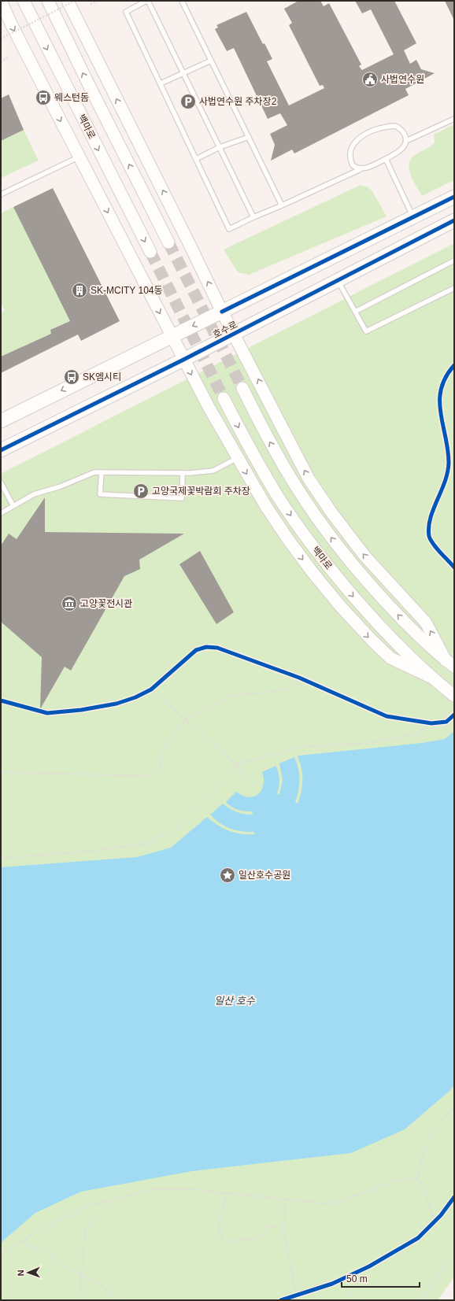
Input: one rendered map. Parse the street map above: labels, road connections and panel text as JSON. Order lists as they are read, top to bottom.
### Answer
{
  "streets": {
    "main road": ["백마로", "호수로"]
  },
  "water": ["일산 호수"],
  "places": {
    "public building": ["사법연수원"],
    "bus stop": ["웨스턴돔", "SK엠시티"],
    "parking": ["사법연수원 주차장2", "고양국제꽃박람회 주차장"],
    "building": ["SK-MCITY 104동"],
    "museum": ["고양꽃전시관"],
    "place": ["일산호수공원"]
  },
  "scale_bar": "50 m",
  "north": "left"
}
